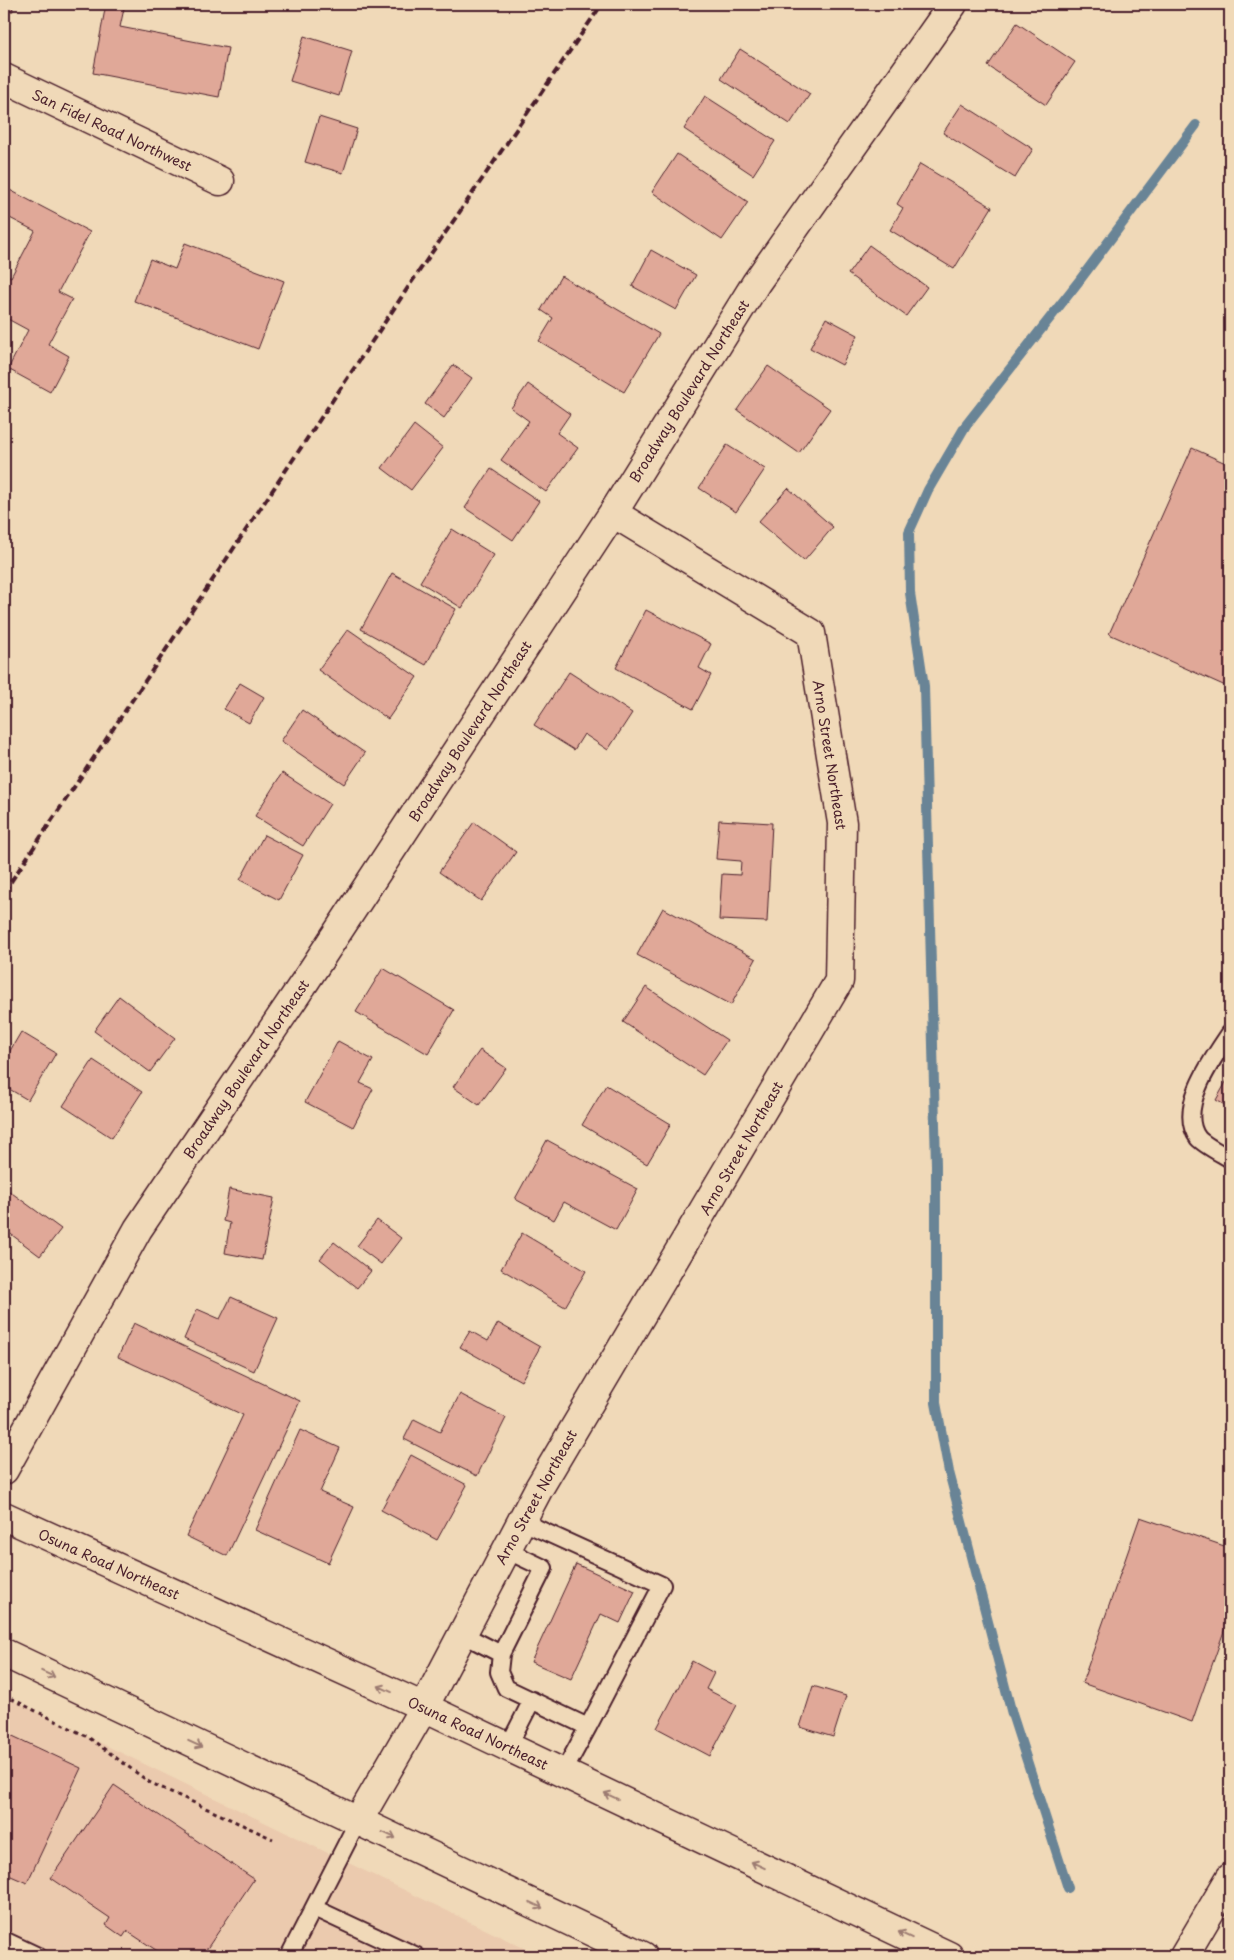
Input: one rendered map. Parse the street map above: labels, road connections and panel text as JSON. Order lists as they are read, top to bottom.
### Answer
{
  "streets": {
    "street": [
      "San Fidel Road Northwest",
      "Broadway Boulevard Northeast",
      "Arno Street Northeast",
      "Osuna Road Northeast"
    ]
  },
  "crossings": [
    ["Broadway Boulevard Northeast", "Arno Street Northeast"],
    ["Arno Street Northeast", "Osuna Road Northeast"]
  ]
}
